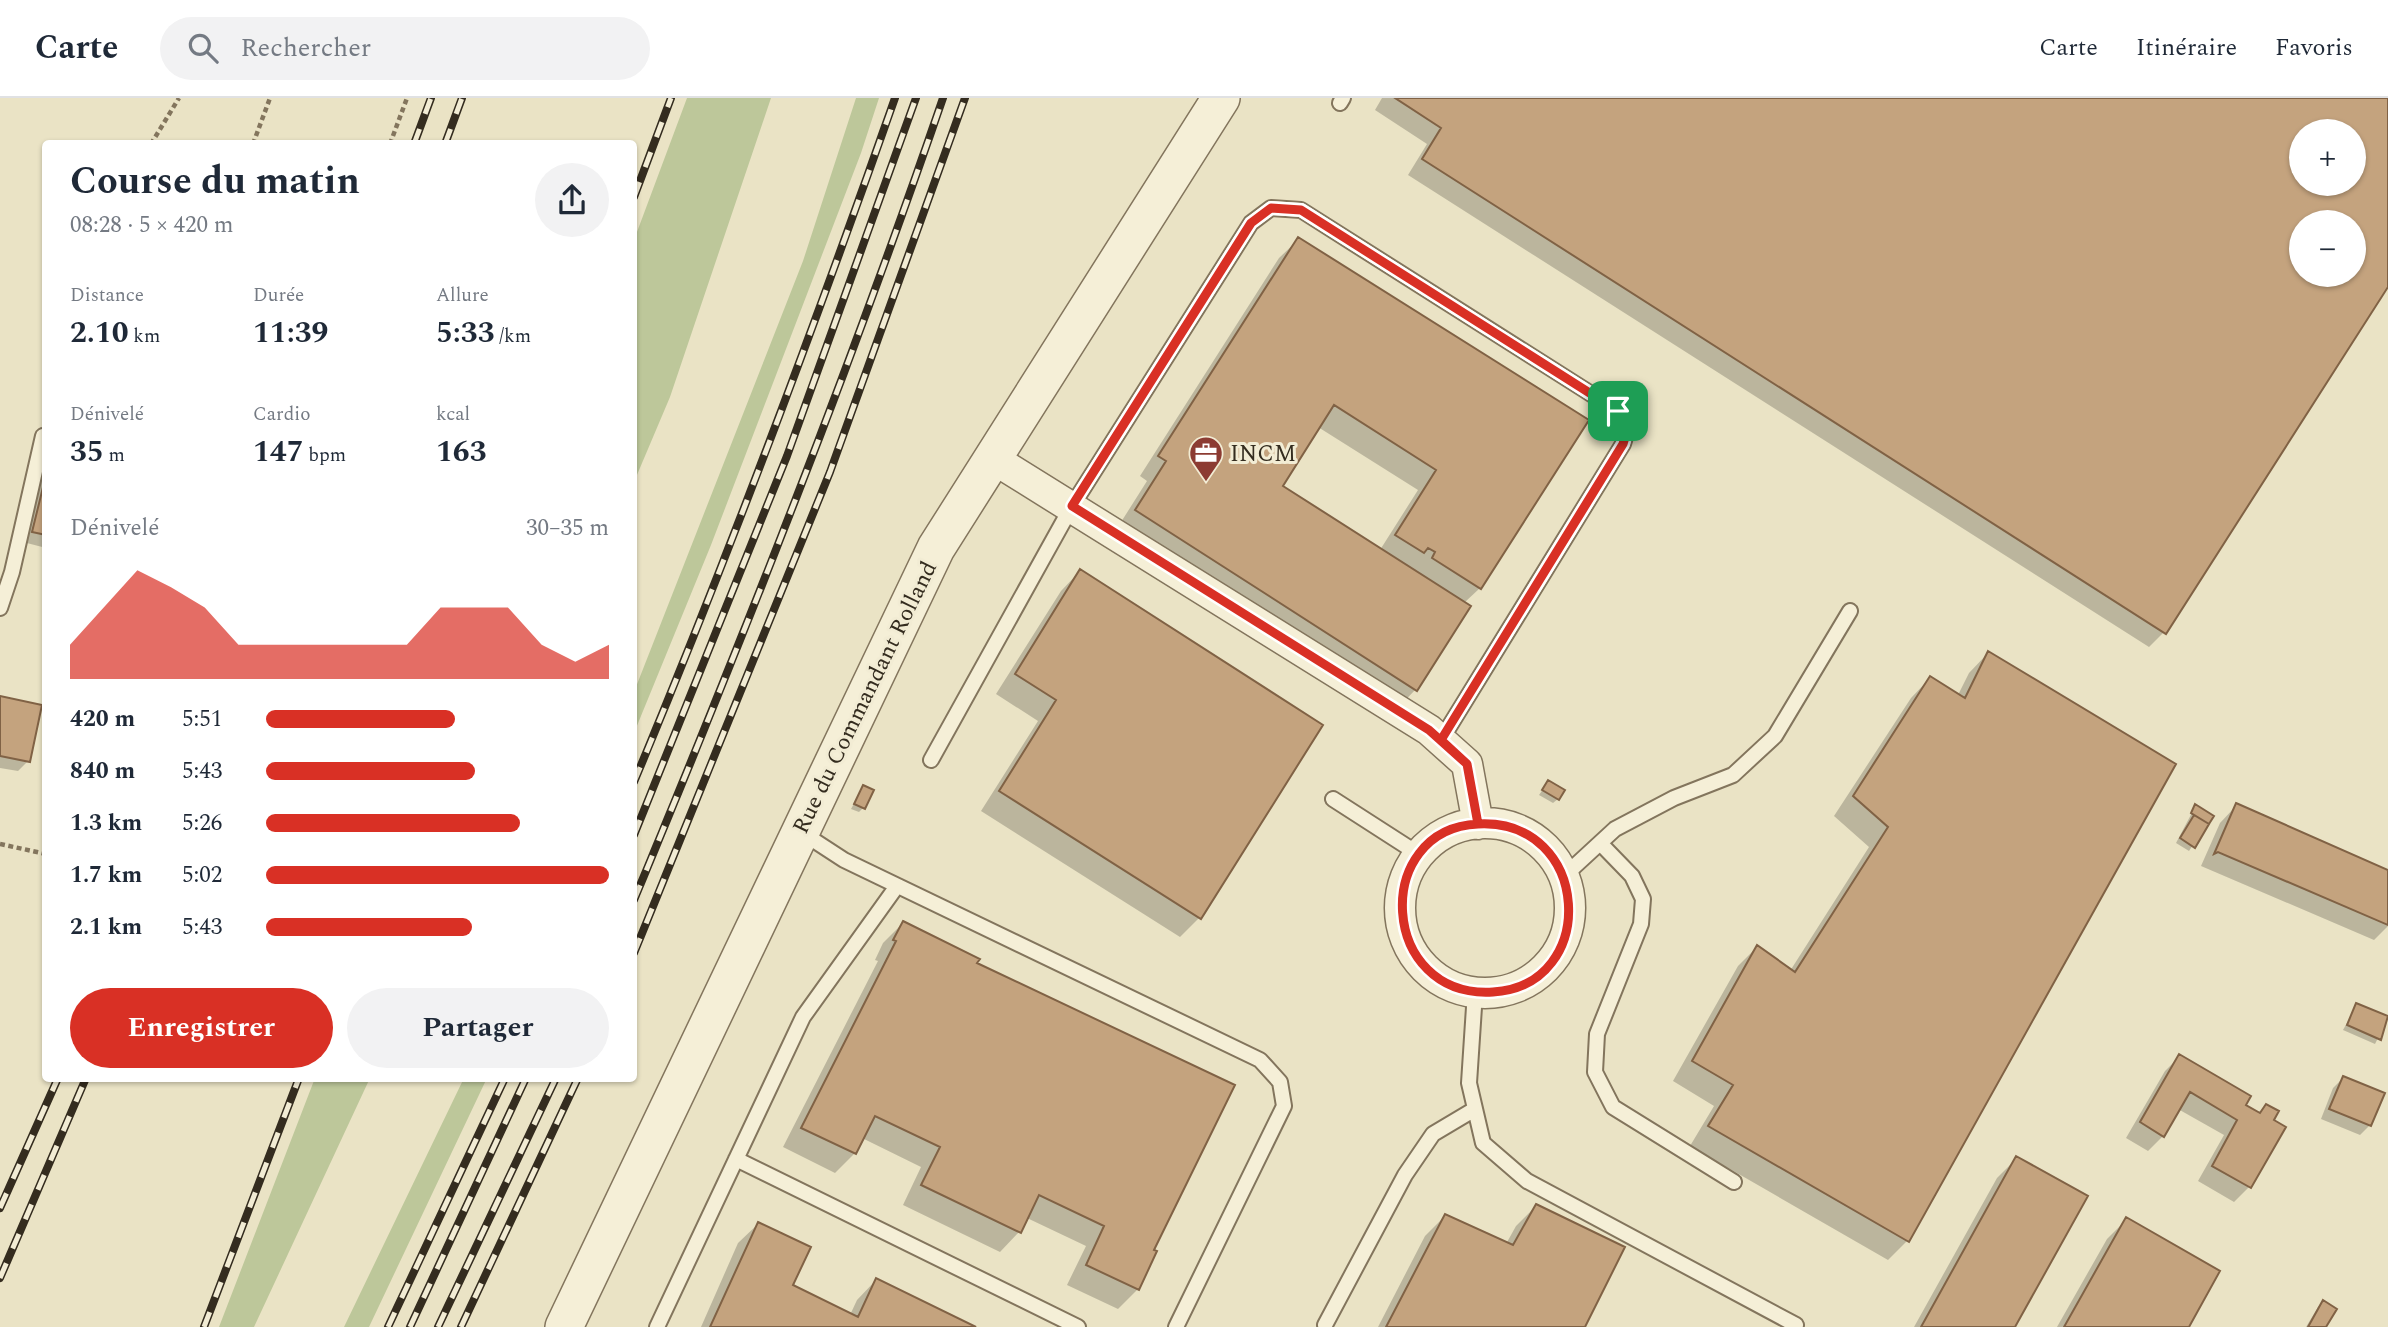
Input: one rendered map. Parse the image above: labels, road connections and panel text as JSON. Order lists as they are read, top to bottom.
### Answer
{
  "streets": {
    "street": ["Rue du Commandant Rolland"]
  },
  "places": {
    "office": ["INCM"]
  },
  "page": {
    "header": "Carte",
    "search": "Rechercher",
    "nav": ["Carte", "Itinéraire", "Favoris"],
    "map_buttons": ["+", "−"],
    "heading": ["Course du matin", "08:28 · 5 × 420 m"],
    "stats": [
      ["Distance", "2.10 km"],
      ["Durée", "11:39"],
      ["Allure", "5:33 /km"],
      ["Dénivelé", "35 m"],
      ["Cardio", "147 bpm"],
      ["kcal", "163"]
    ],
    "chart": ["Dénivelé", "30–35 m"],
    "list": [
      {
        "name": "420 m",
        "note": "5:51"
      },
      {
        "name": "840 m",
        "note": "5:43"
      },
      {
        "name": "1.3 km",
        "note": "5:26"
      },
      {
        "name": "1.7 km",
        "note": "5:02"
      },
      {
        "name": "2.1 km",
        "note": "5:43"
      }
    ],
    "buttons": ["Enregistrer", "Partager"]
  }
}
